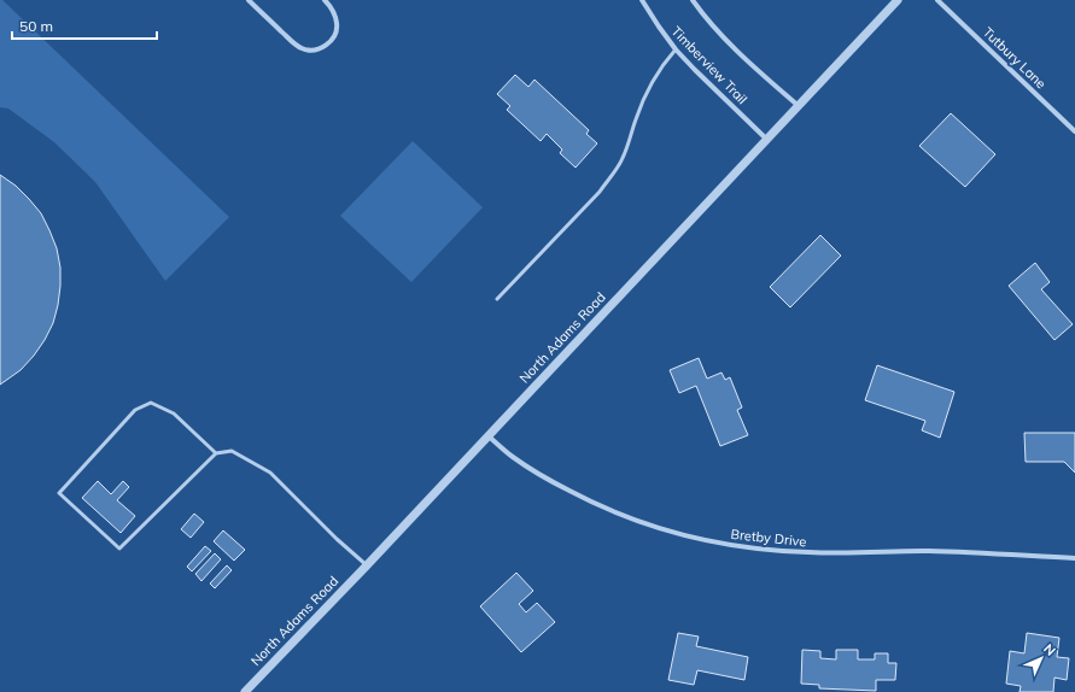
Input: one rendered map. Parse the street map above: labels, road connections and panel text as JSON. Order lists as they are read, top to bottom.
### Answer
{
  "streets": {
    "street": [
      "Tutbury Lane",
      "Timberview Trail",
      "North Adams Road",
      "Bretby Drive"
    ]
  },
  "crossings": [
    ["Timberview Trail", "North Adams Road"],
    ["North Adams Road", "Bretby Drive"]
  ],
  "scale_bar": "50 m",
  "north": "top right"
}
